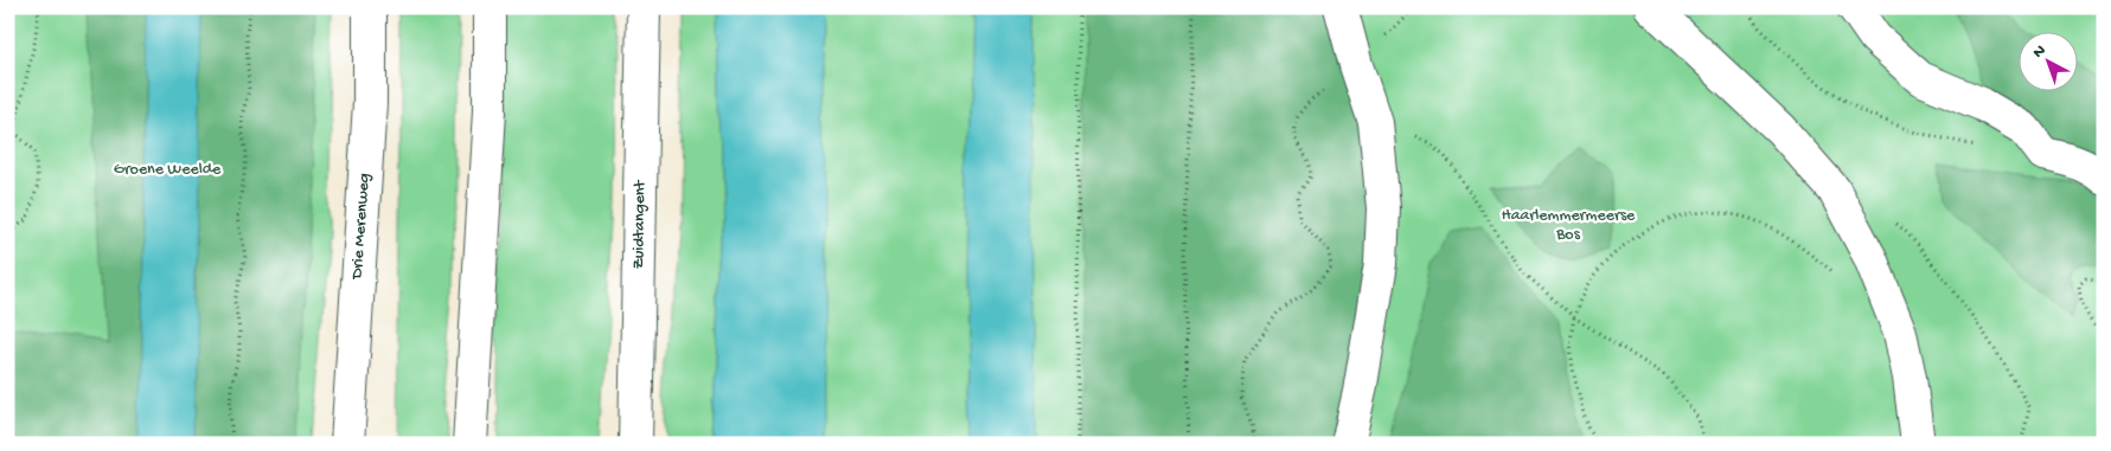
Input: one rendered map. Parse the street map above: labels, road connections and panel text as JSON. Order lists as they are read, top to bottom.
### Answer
{
  "streets": {
    "main road": ["Zuidtangent", "Drie Merenweg"]
  },
  "parks": ["Groene Weelde", "Haarlemmermeerse Bos"],
  "north": "top left"
}
